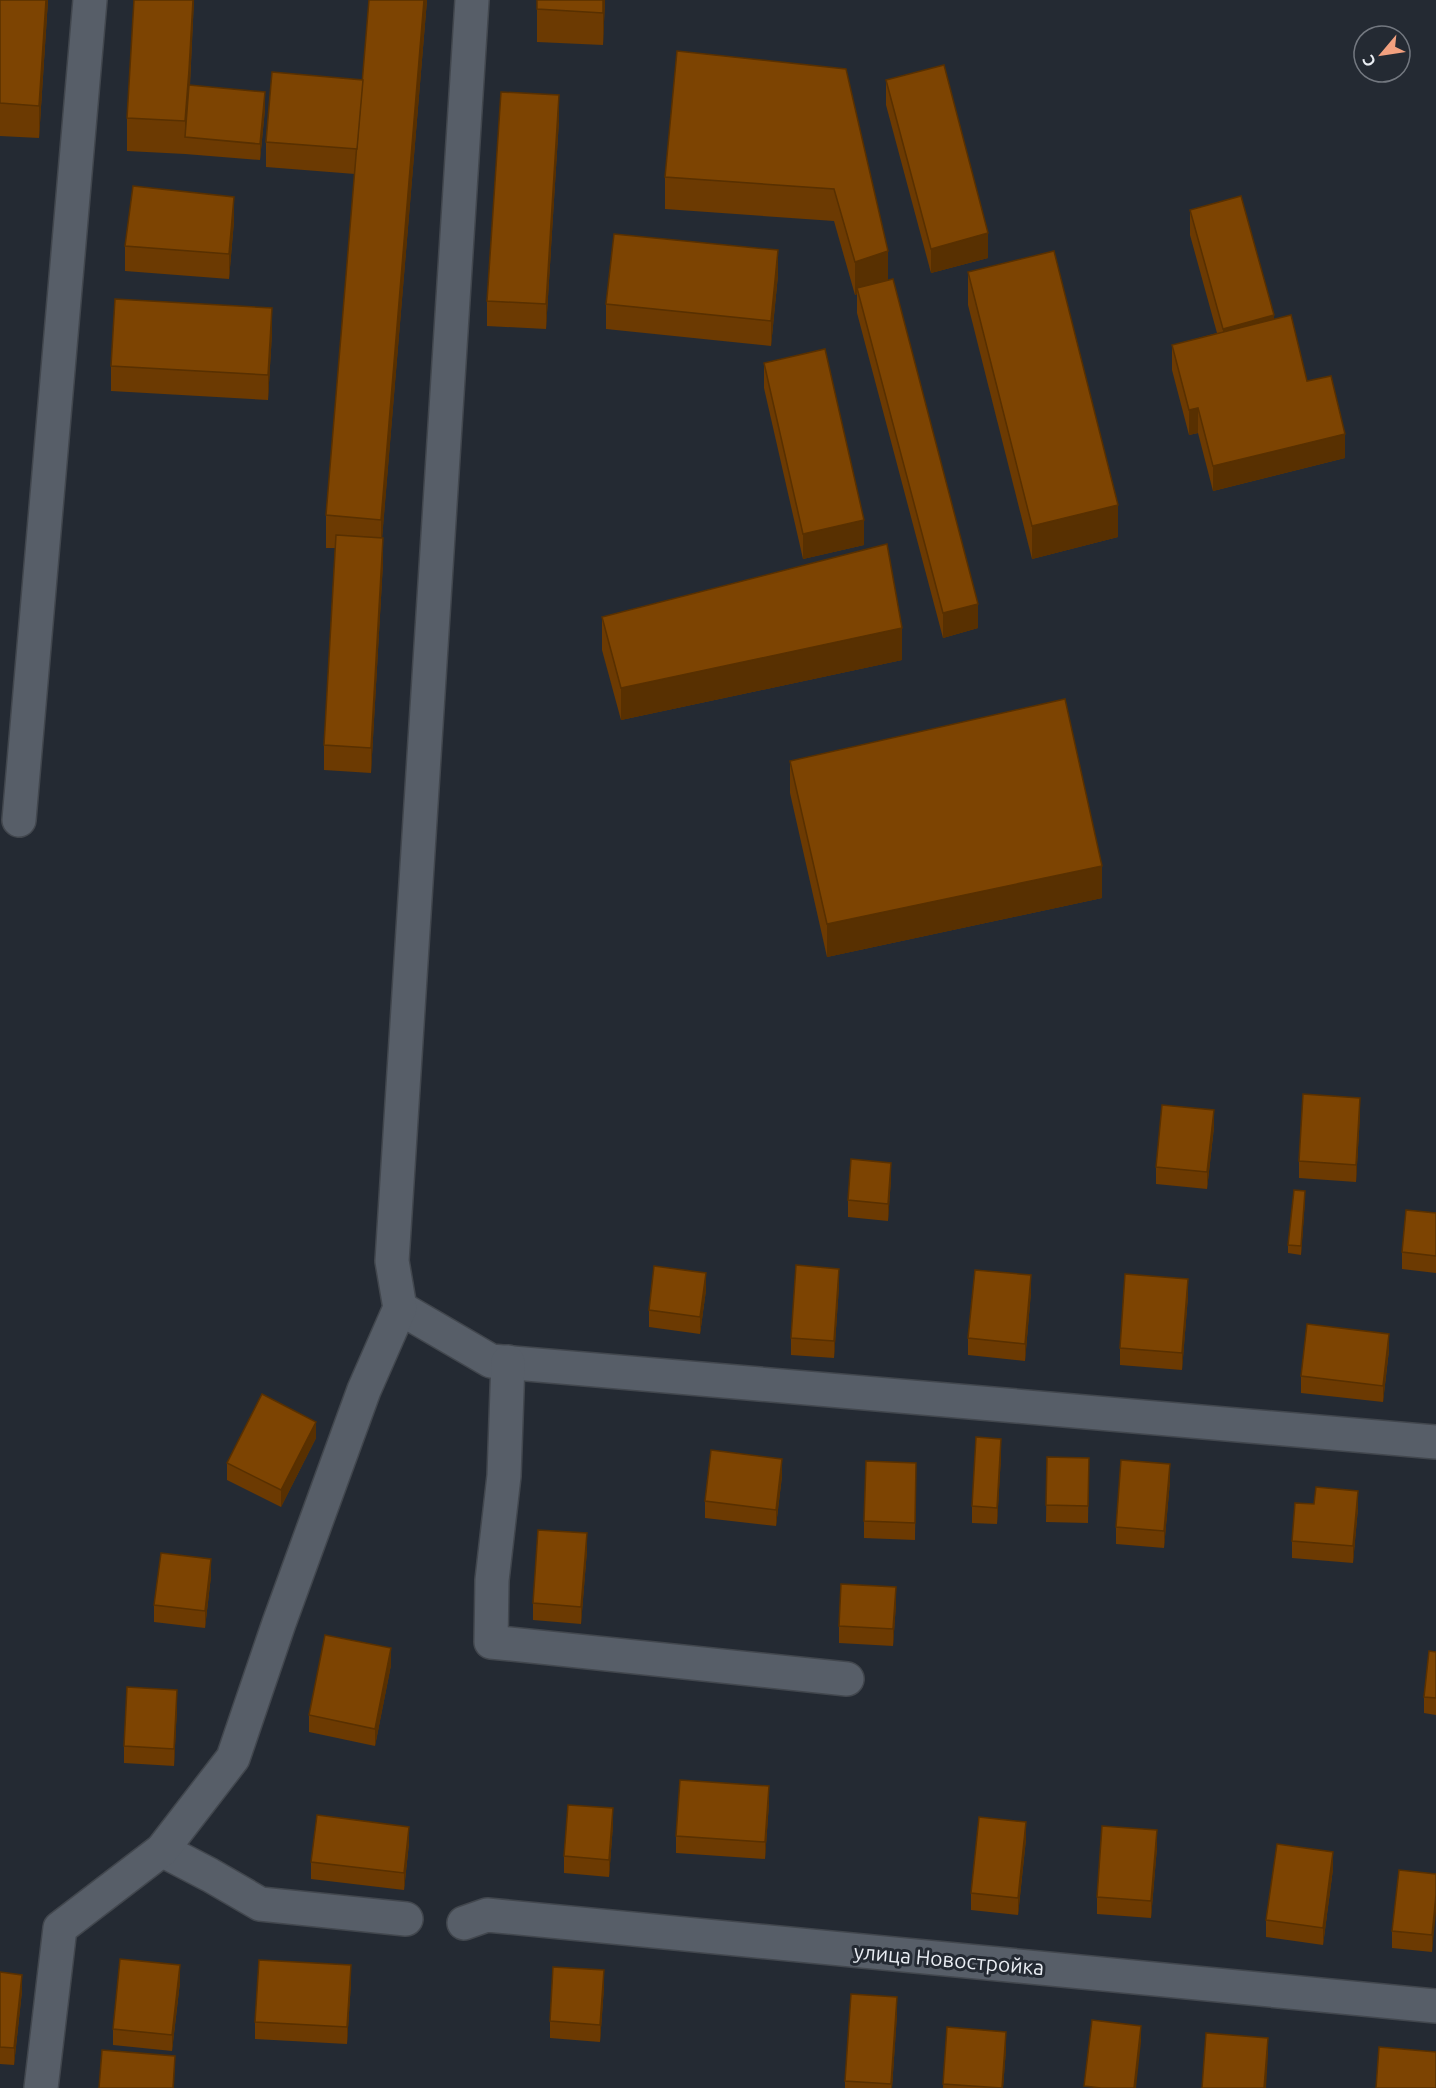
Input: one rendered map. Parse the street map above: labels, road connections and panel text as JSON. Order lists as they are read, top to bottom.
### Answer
{
  "streets": {
    "street": ["улица Новостройка"]
  },
  "north": "bottom left"
}
